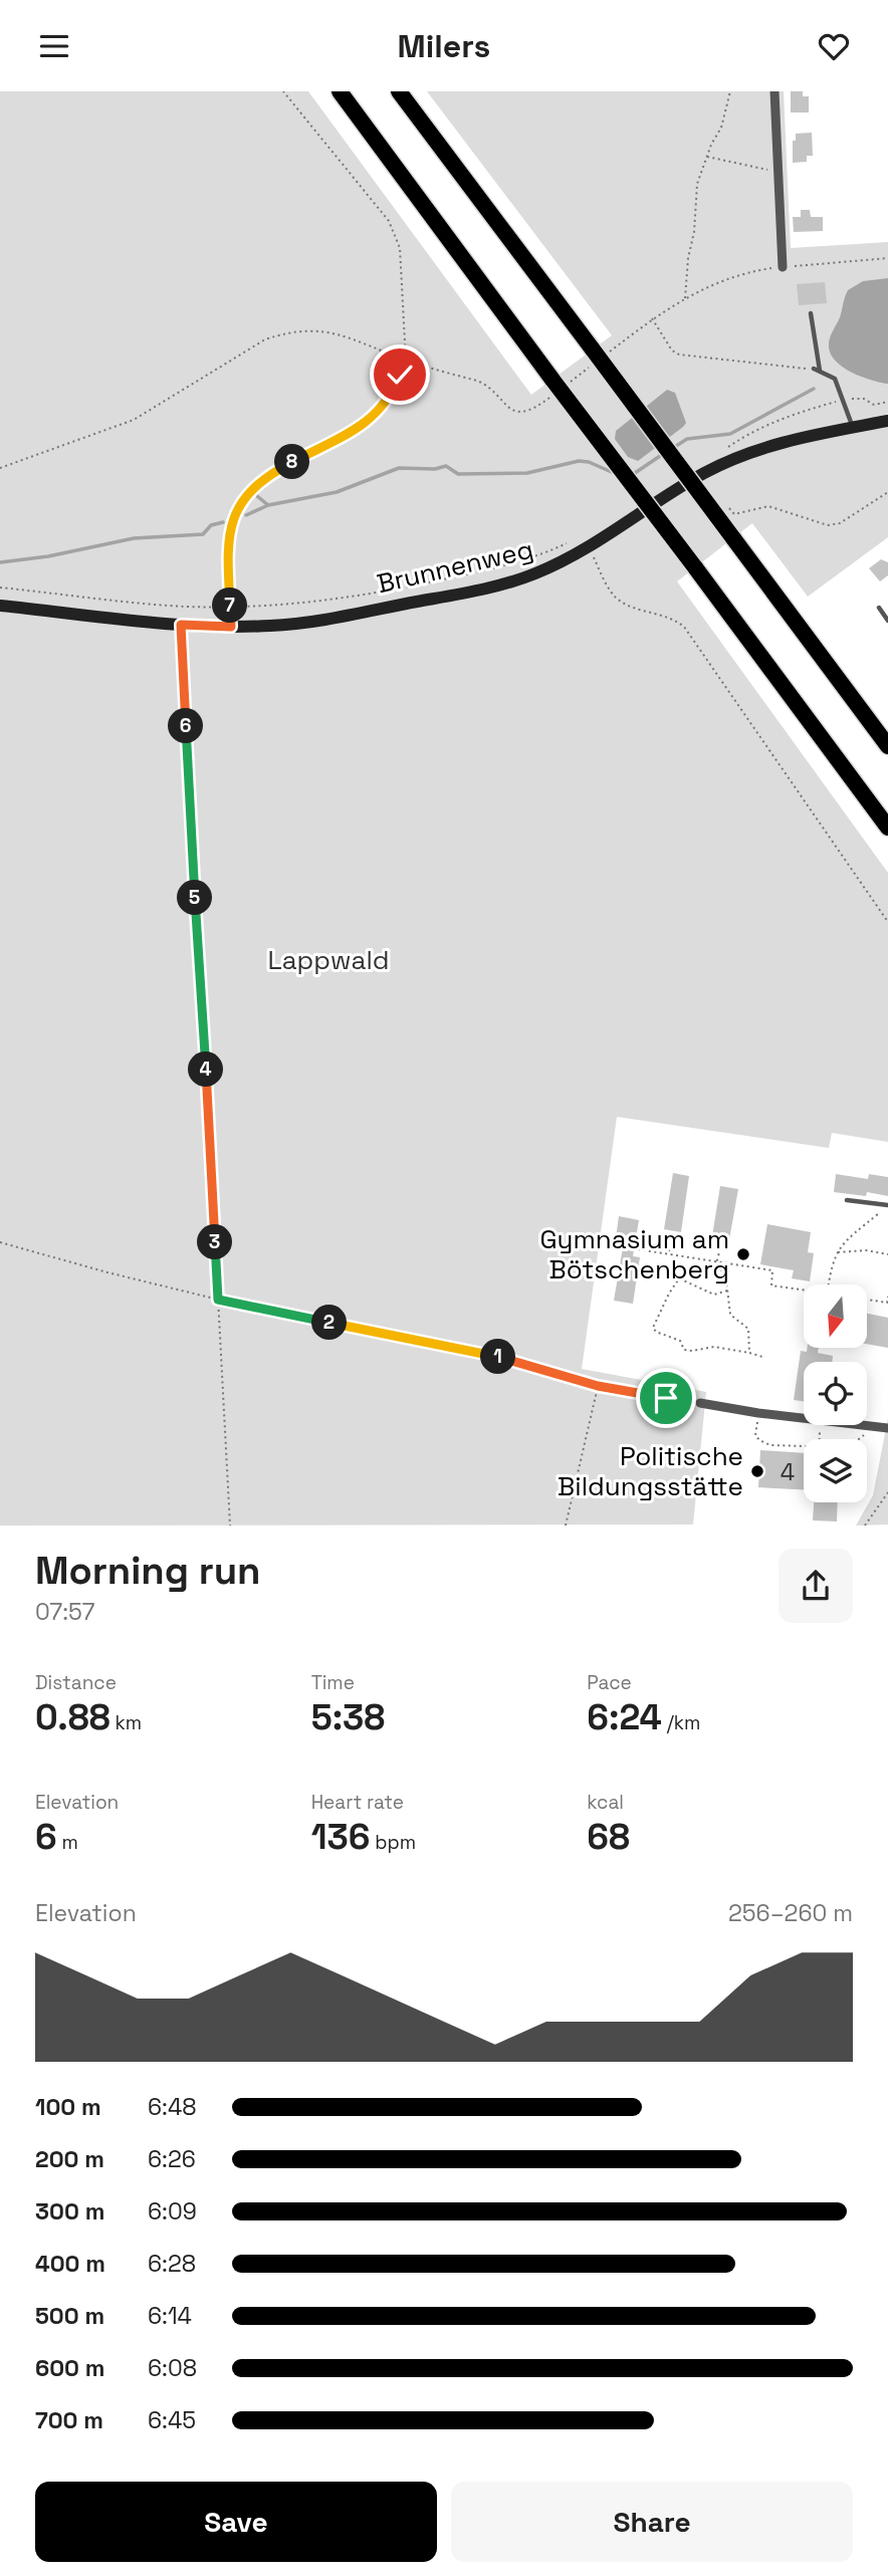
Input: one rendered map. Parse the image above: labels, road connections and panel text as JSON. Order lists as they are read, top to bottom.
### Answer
{
  "streets": {
    "main road": ["Brunnenweg"]
  },
  "parks": ["Lappwald"],
  "places": ["Gymnasium am Bötschenberg", "Politische Bildungsstätte"],
  "house_numbers": ["4"],
  "north": "bottom",
  "page": {
    "header": "Milers",
    "pins": [
      "8",
      "7",
      "6",
      "5",
      "4",
      "3",
      "2",
      "1"
    ],
    "heading": ["Morning run", "07:57"],
    "stats": [
      ["Distance", "0.88 km"],
      ["Time", "5:38"],
      ["Pace", "6:24 /km"],
      ["Elevation", "6 m"],
      ["Heart rate", "136 bpm"],
      ["kcal", "68"]
    ],
    "chart": ["Elevation", "256–260 m"],
    "list": [
      {
        "name": "100 m",
        "note": "6:48"
      },
      {
        "name": "200 m",
        "note": "6:26"
      },
      {
        "name": "300 m",
        "note": "6:09"
      },
      {
        "name": "400 m",
        "note": "6:28"
      },
      {
        "name": "500 m",
        "note": "6:14"
      },
      {
        "name": "600 m",
        "note": "6:08"
      },
      {
        "name": "700 m",
        "note": "6:45"
      }
    ],
    "buttons": ["Save", "Share"]
  }
}
